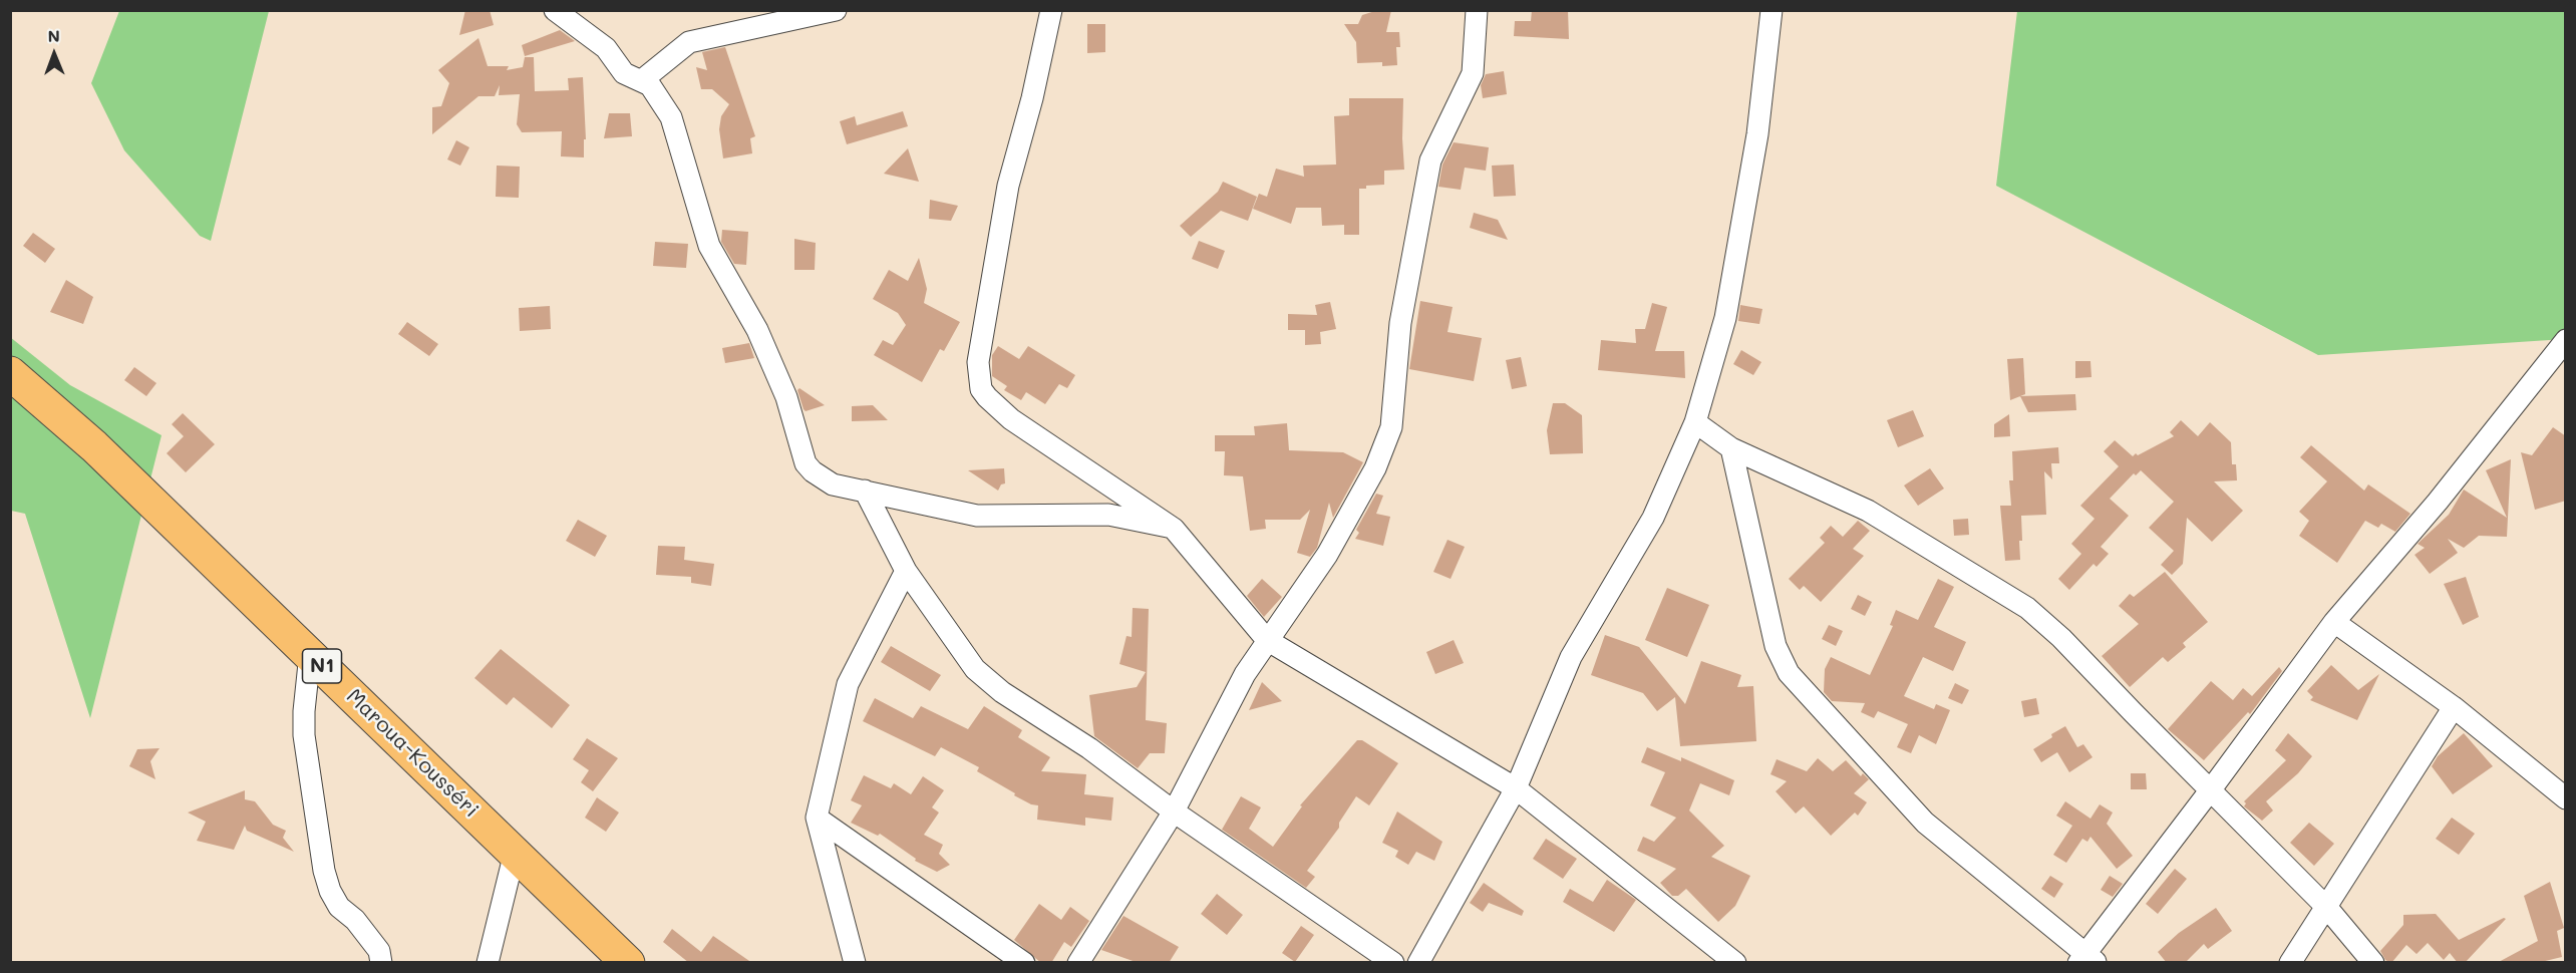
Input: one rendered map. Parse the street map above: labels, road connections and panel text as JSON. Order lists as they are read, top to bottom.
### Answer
{
  "streets": {
    "highway": ["N1", "Maroua-Kousséri"]
  },
  "north": "top"
}
